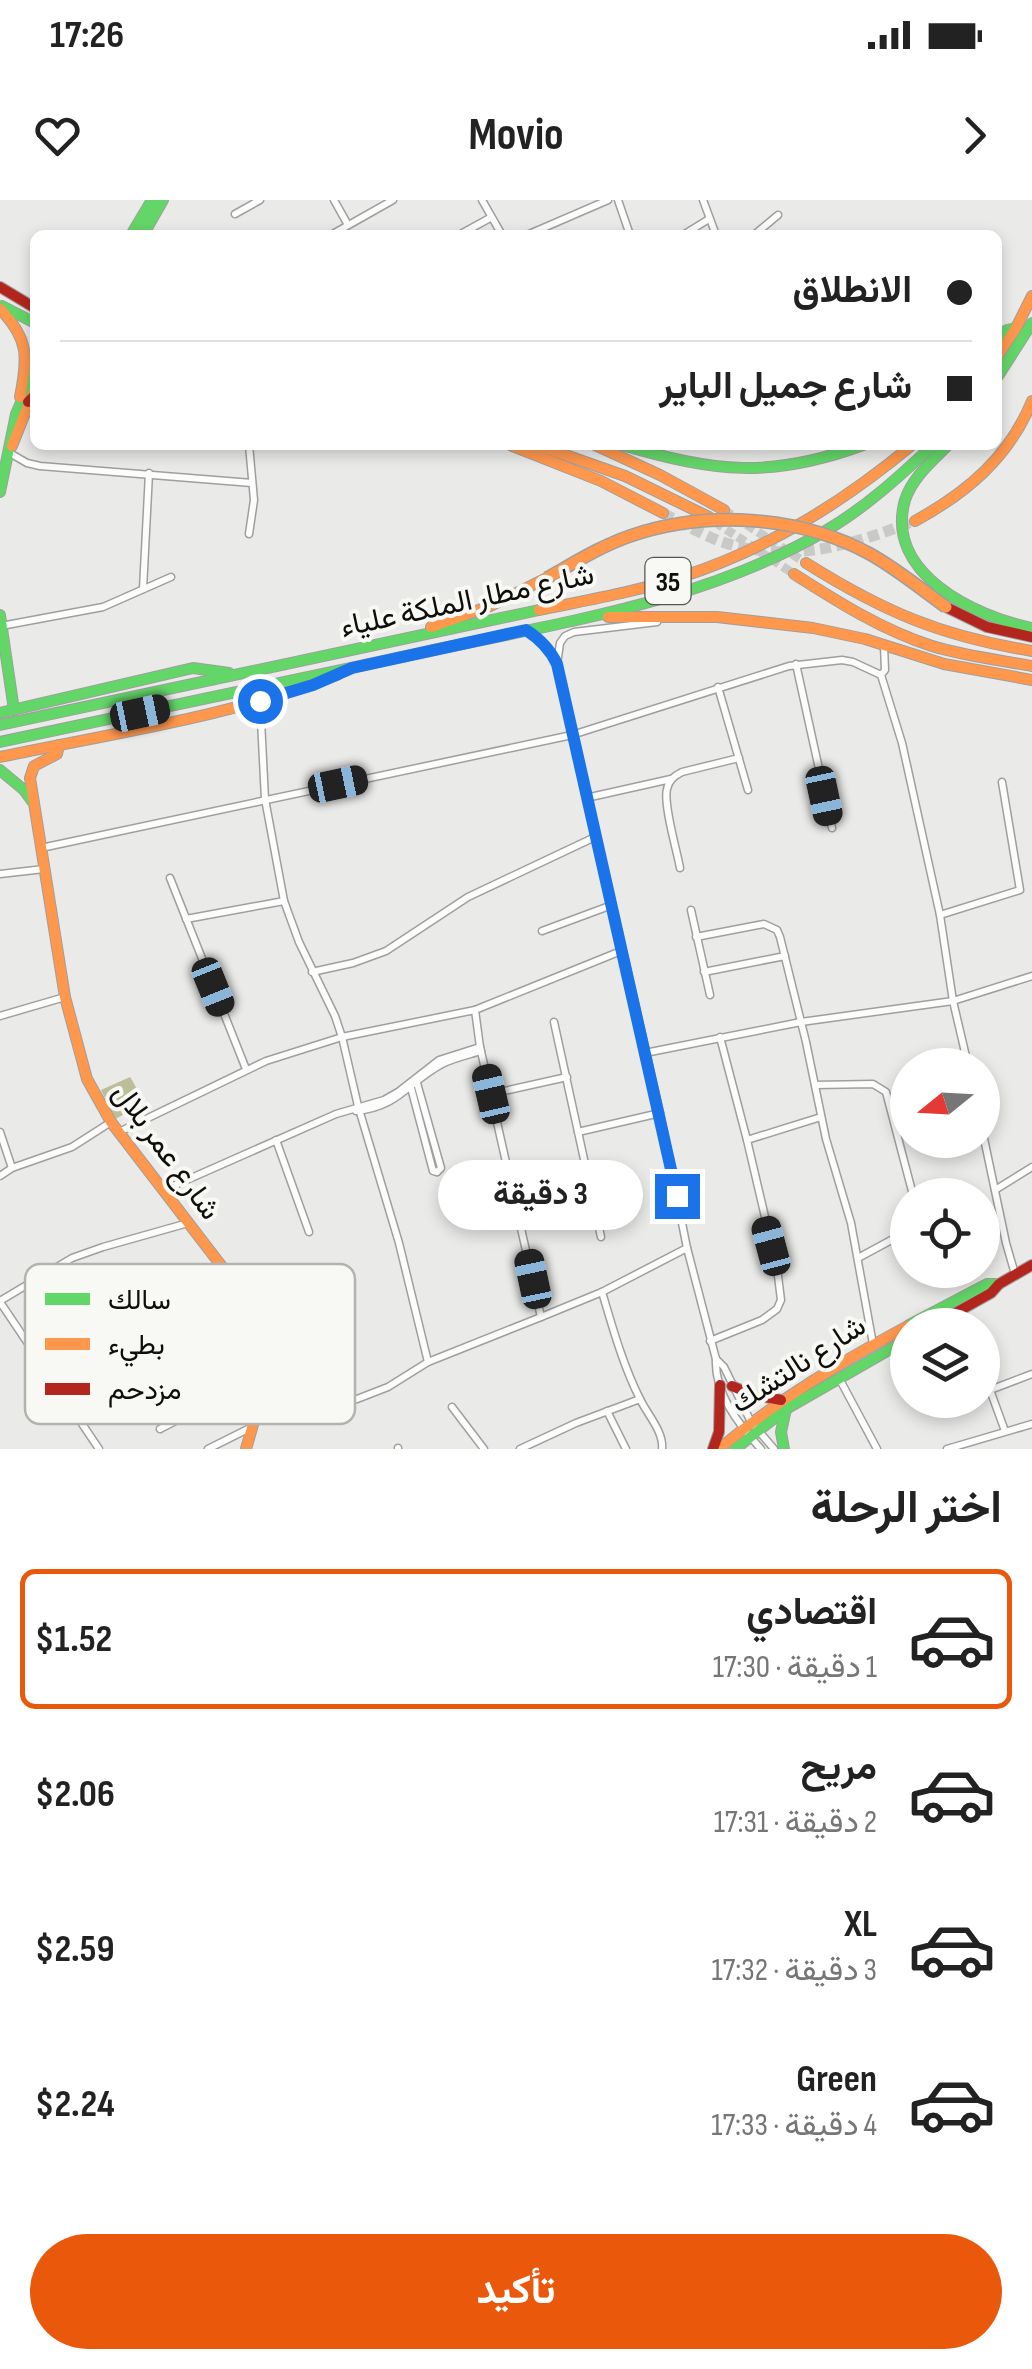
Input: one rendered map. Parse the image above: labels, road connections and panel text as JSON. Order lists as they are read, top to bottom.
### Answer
{
  "streets": {
    "main road": [
      "35",
      "شارع مطار الملكة علياء",
      "شارع عمر بلال",
      "شارع نالتشك"
    ]
  },
  "legend": ["سالك", "بطيء", "مزدحم"],
  "north": "left",
  "page": {
    "status": "17:26",
    "header": "Movio",
    "banner": ["الانطلاق", "شارع جميل الباير"],
    "bubble": "3 دقيقة",
    "heading": "اختر الرحلة",
    "list": [
      {
        "name": "اقتصادي",
        "note": "1 دقيقة · 17:30",
        "value": "$1.52"
      },
      {
        "name": "مريح",
        "note": "2 دقيقة · 17:31",
        "value": "$2.06"
      },
      {
        "name": "XL",
        "note": "3 دقيقة · 17:32",
        "value": "$2.59"
      },
      {
        "name": "Green",
        "note": "4 دقيقة · 17:33",
        "value": "$2.24"
      }
    ],
    "buttons": "تأكيد"
  }
}
